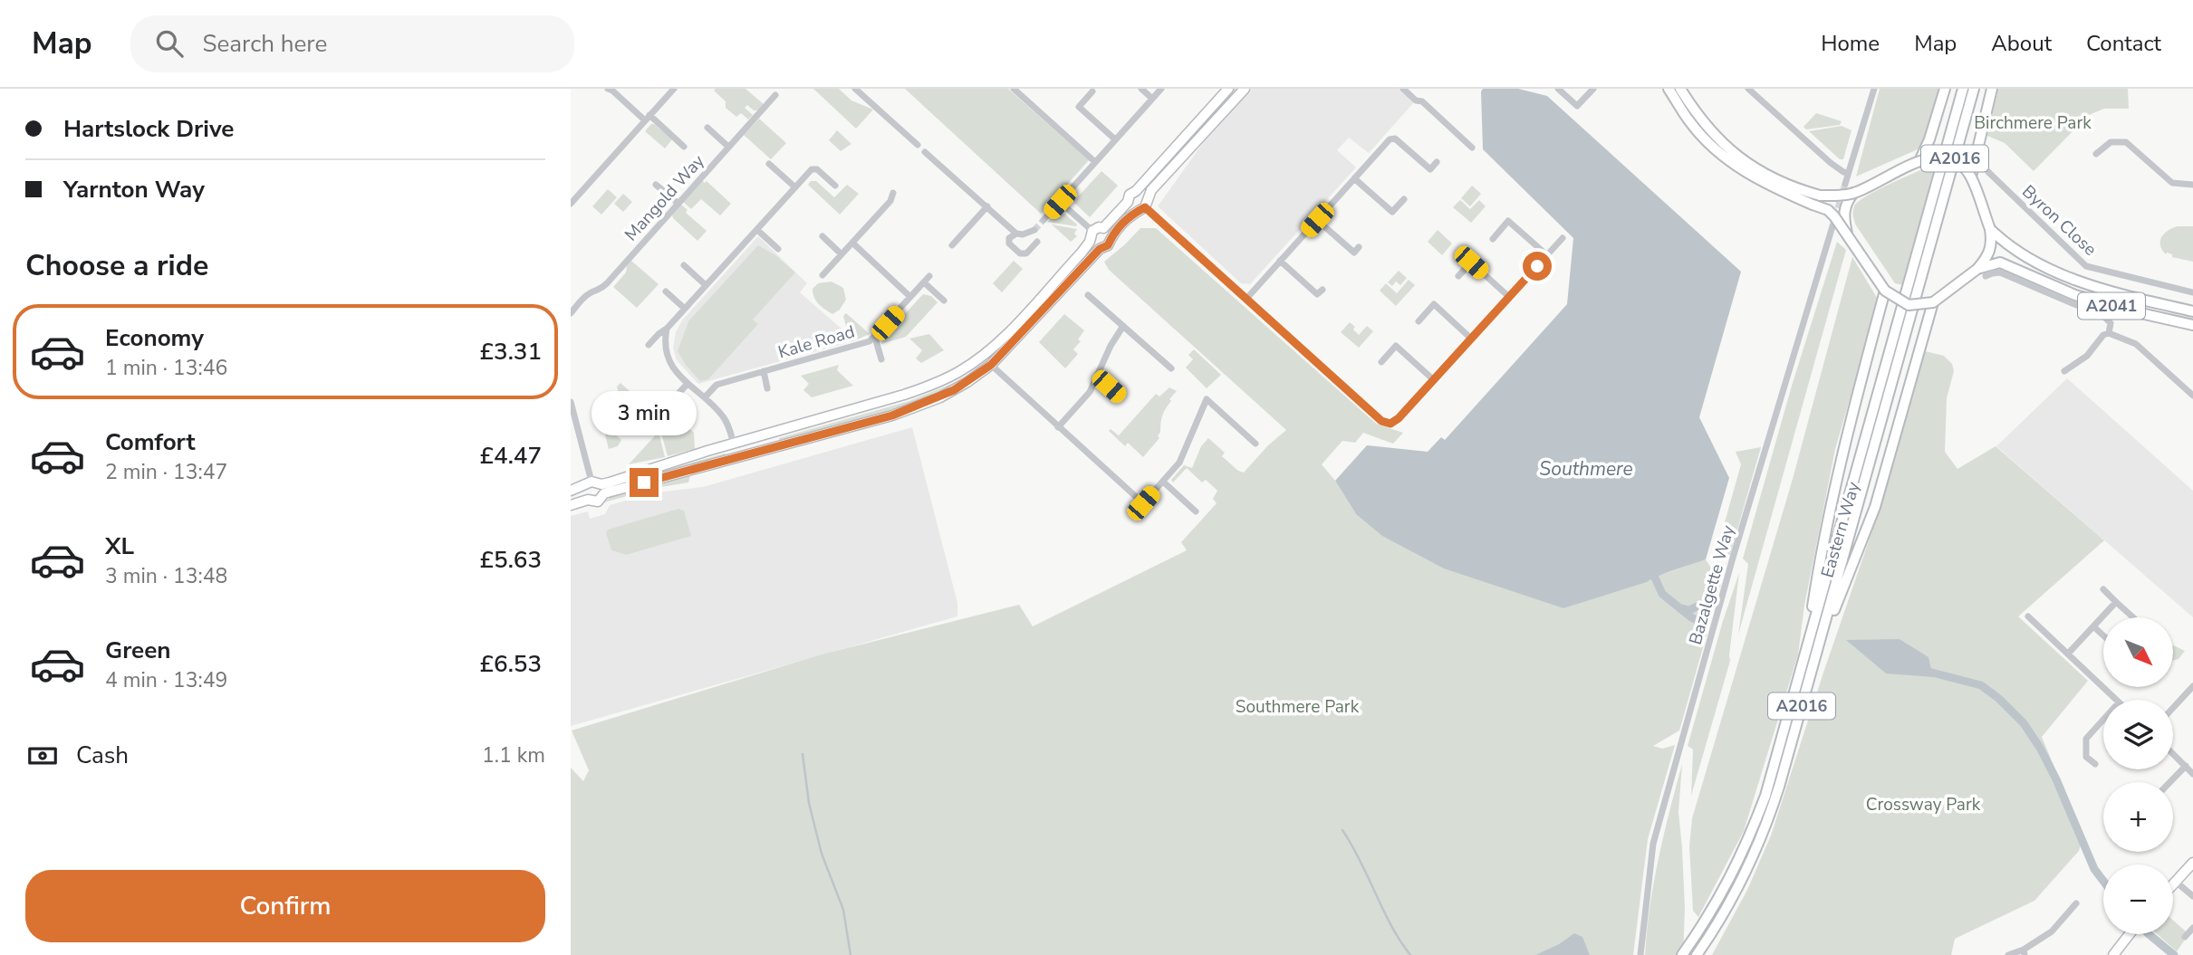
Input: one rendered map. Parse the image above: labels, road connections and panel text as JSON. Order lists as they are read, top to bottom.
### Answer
{
  "streets": {
    "main road": ["A2016", "A2041", "Eastern Way"],
    "street": [
      "Mangold Way",
      "Byron Close",
      "Kale Road",
      "Bazalgette Way"
    ]
  },
  "water": ["Southmere"],
  "parks": ["Birchmere Park", "Southmere Park", "Crossway Park"],
  "north": "bottom right",
  "page": {
    "header": "Map",
    "search": "Search here",
    "nav": [
      "Home",
      "Map",
      "About",
      "Contact"
    ],
    "banner": ["Hartslock Drive", "Yarnton Way"],
    "heading": "Choose a ride",
    "list": [
      {
        "name": "Economy",
        "note": "1 min · 13:46",
        "value": "£3.31"
      },
      {
        "name": "Comfort",
        "note": "2 min · 13:47",
        "value": "£4.47"
      },
      {
        "name": "XL",
        "note": "3 min · 13:48",
        "value": "£5.63"
      },
      {
        "name": "Green",
        "note": "4 min · 13:49",
        "value": "£6.53"
      }
    ],
    "bubble": "3 min",
    "map_buttons": ["+", "−"],
    "pay": ["Cash", "1.1 km"],
    "buttons": "Confirm"
  }
}
